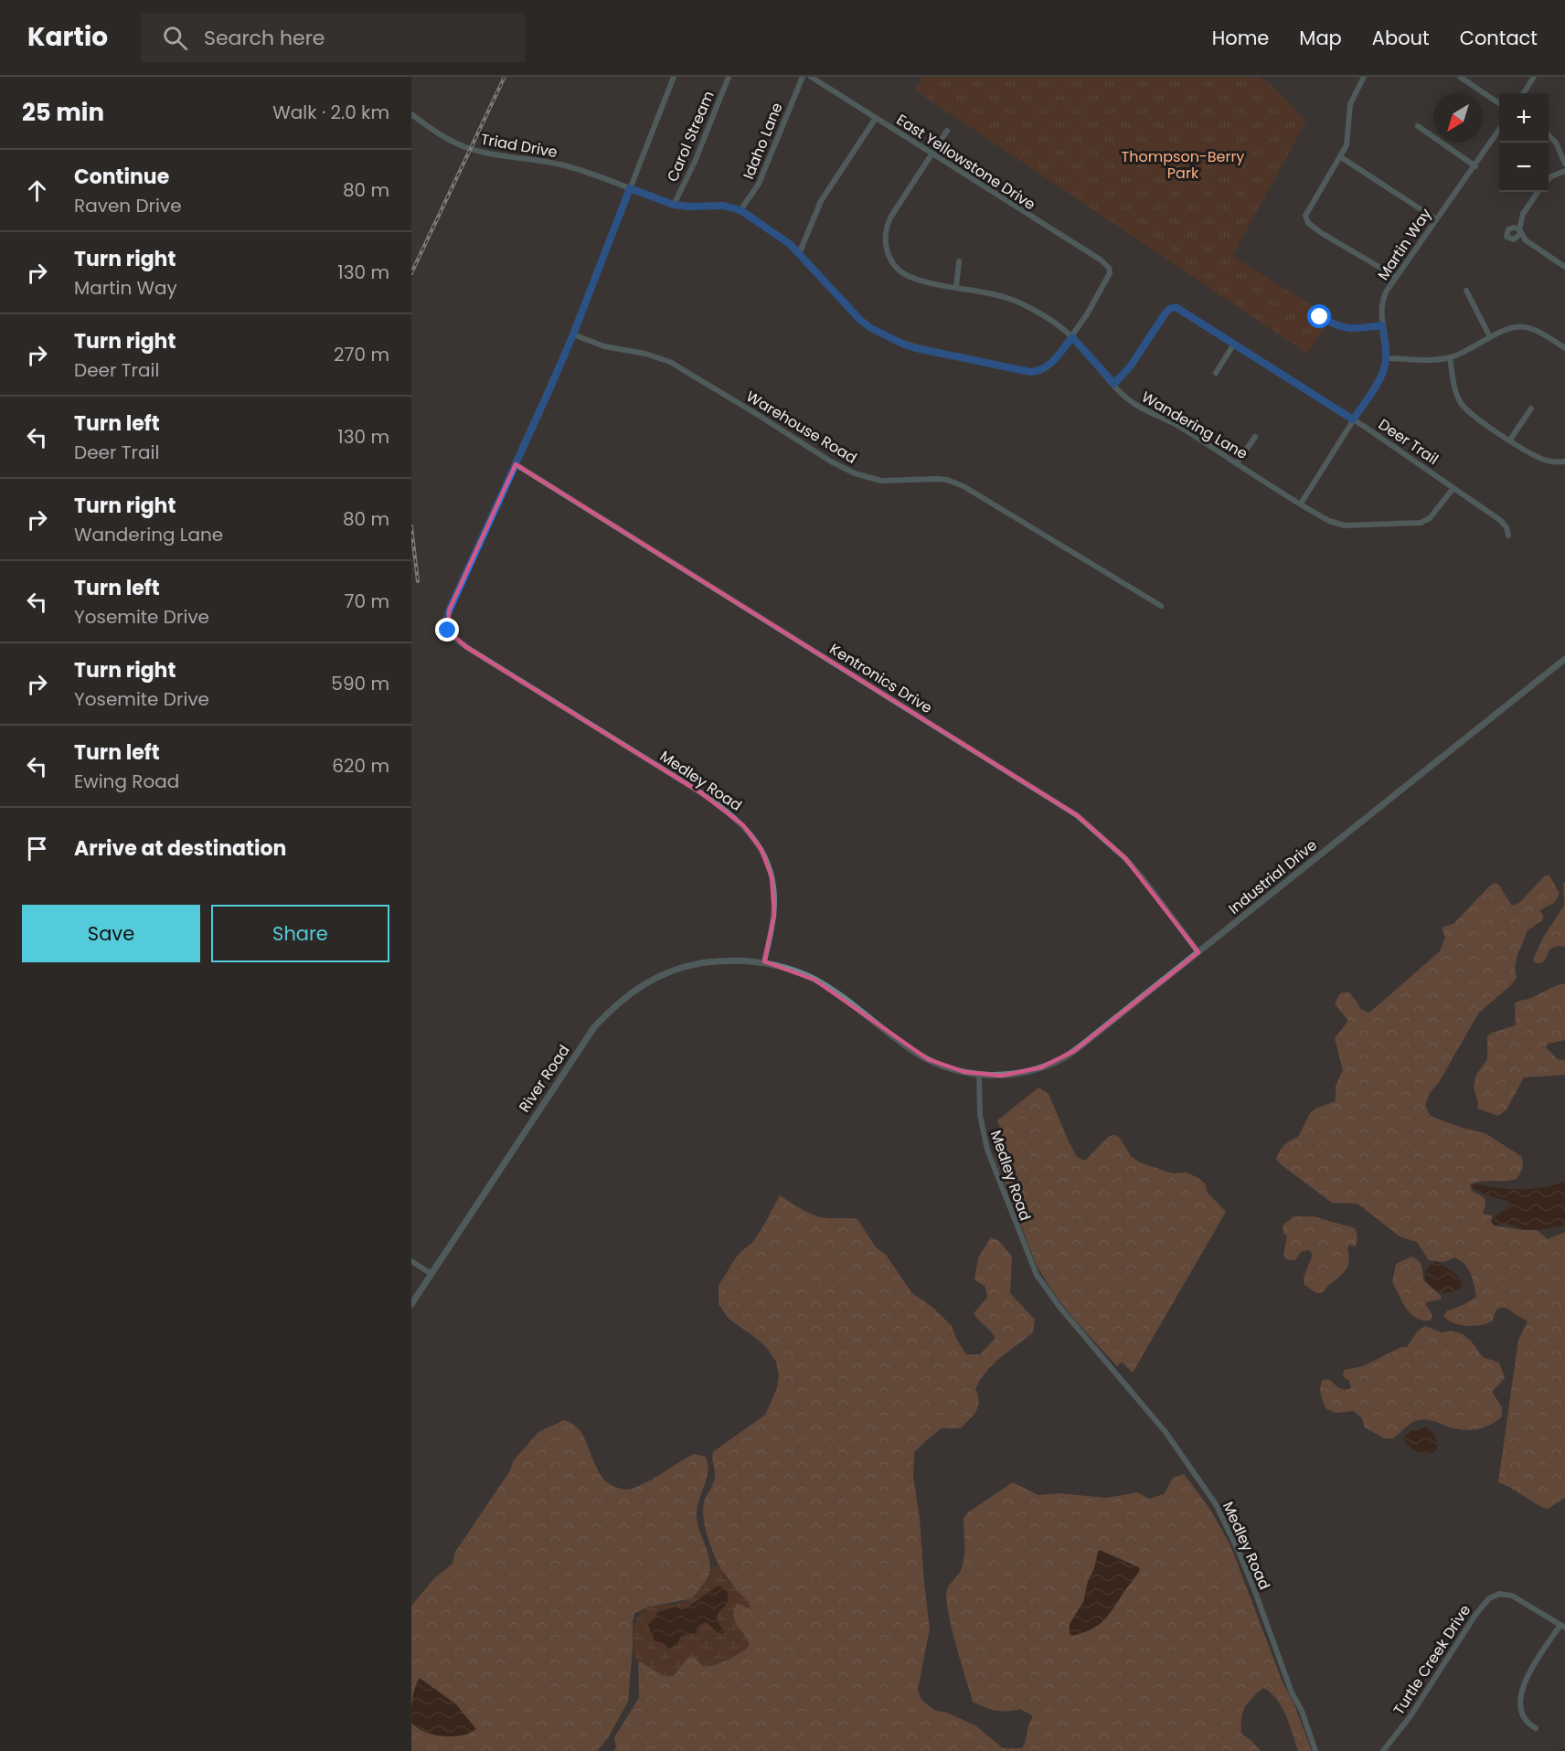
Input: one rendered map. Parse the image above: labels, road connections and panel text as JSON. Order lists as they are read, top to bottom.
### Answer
{
  "streets": {
    "street": [
      "Carol Stream",
      "Idaho Lane",
      "Triad Drive",
      "East Yellowstone Drive",
      "Martin Way",
      "Wandering Lane",
      "Warehouse Road",
      "Deer Trail",
      "Kentronics Drive",
      "Medley Road",
      "Industrial Drive",
      "River Road",
      "Turtle Creek Drive"
    ]
  },
  "crossings": [
    ["Carol Stream", "Triad Drive"],
    ["Idaho Lane", "Triad Drive"],
    ["Triad Drive", "Medley Road"],
    ["East Yellowstone Drive", "Wandering Lane"],
    ["Martin Way", "Wandering Lane"],
    ["Martin Way", "Deer Trail"],
    ["Wandering Lane", "Deer Trail"],
    ["Warehouse Road", "Medley Road"],
    ["Kentronics Drive", "Medley Road"],
    ["Kentronics Drive", "Industrial Drive"],
    ["Medley Road", "Industrial Drive"],
    ["Medley Road", "River Road"]
  ],
  "parks": ["Thompson-Berry Park"],
  "north": "bottom left",
  "page": {
    "header": "Kartio",
    "search": "Search here",
    "nav": [
      "Home",
      "Map",
      "About",
      "Contact"
    ],
    "heading": ["25 min", "Walk · 2.0 km"],
    "map_buttons": ["+", "−"],
    "list": [
      ["Continue", "Raven Drive", "80 m"],
      ["Turn right", "Martin Way", "130 m"],
      ["Turn right", "Deer Trail", "270 m"],
      ["Turn left", "Deer Trail", "130 m"],
      ["Turn right", "Wandering Lane", "80 m"],
      ["Turn left", "Yosemite Drive", "70 m"],
      ["Turn right", "Yosemite Drive", "590 m"],
      ["Turn left", "Ewing Road", "620 m"],
      "Arrive at destination"
    ],
    "buttons": ["Save", "Share"]
  }
}
